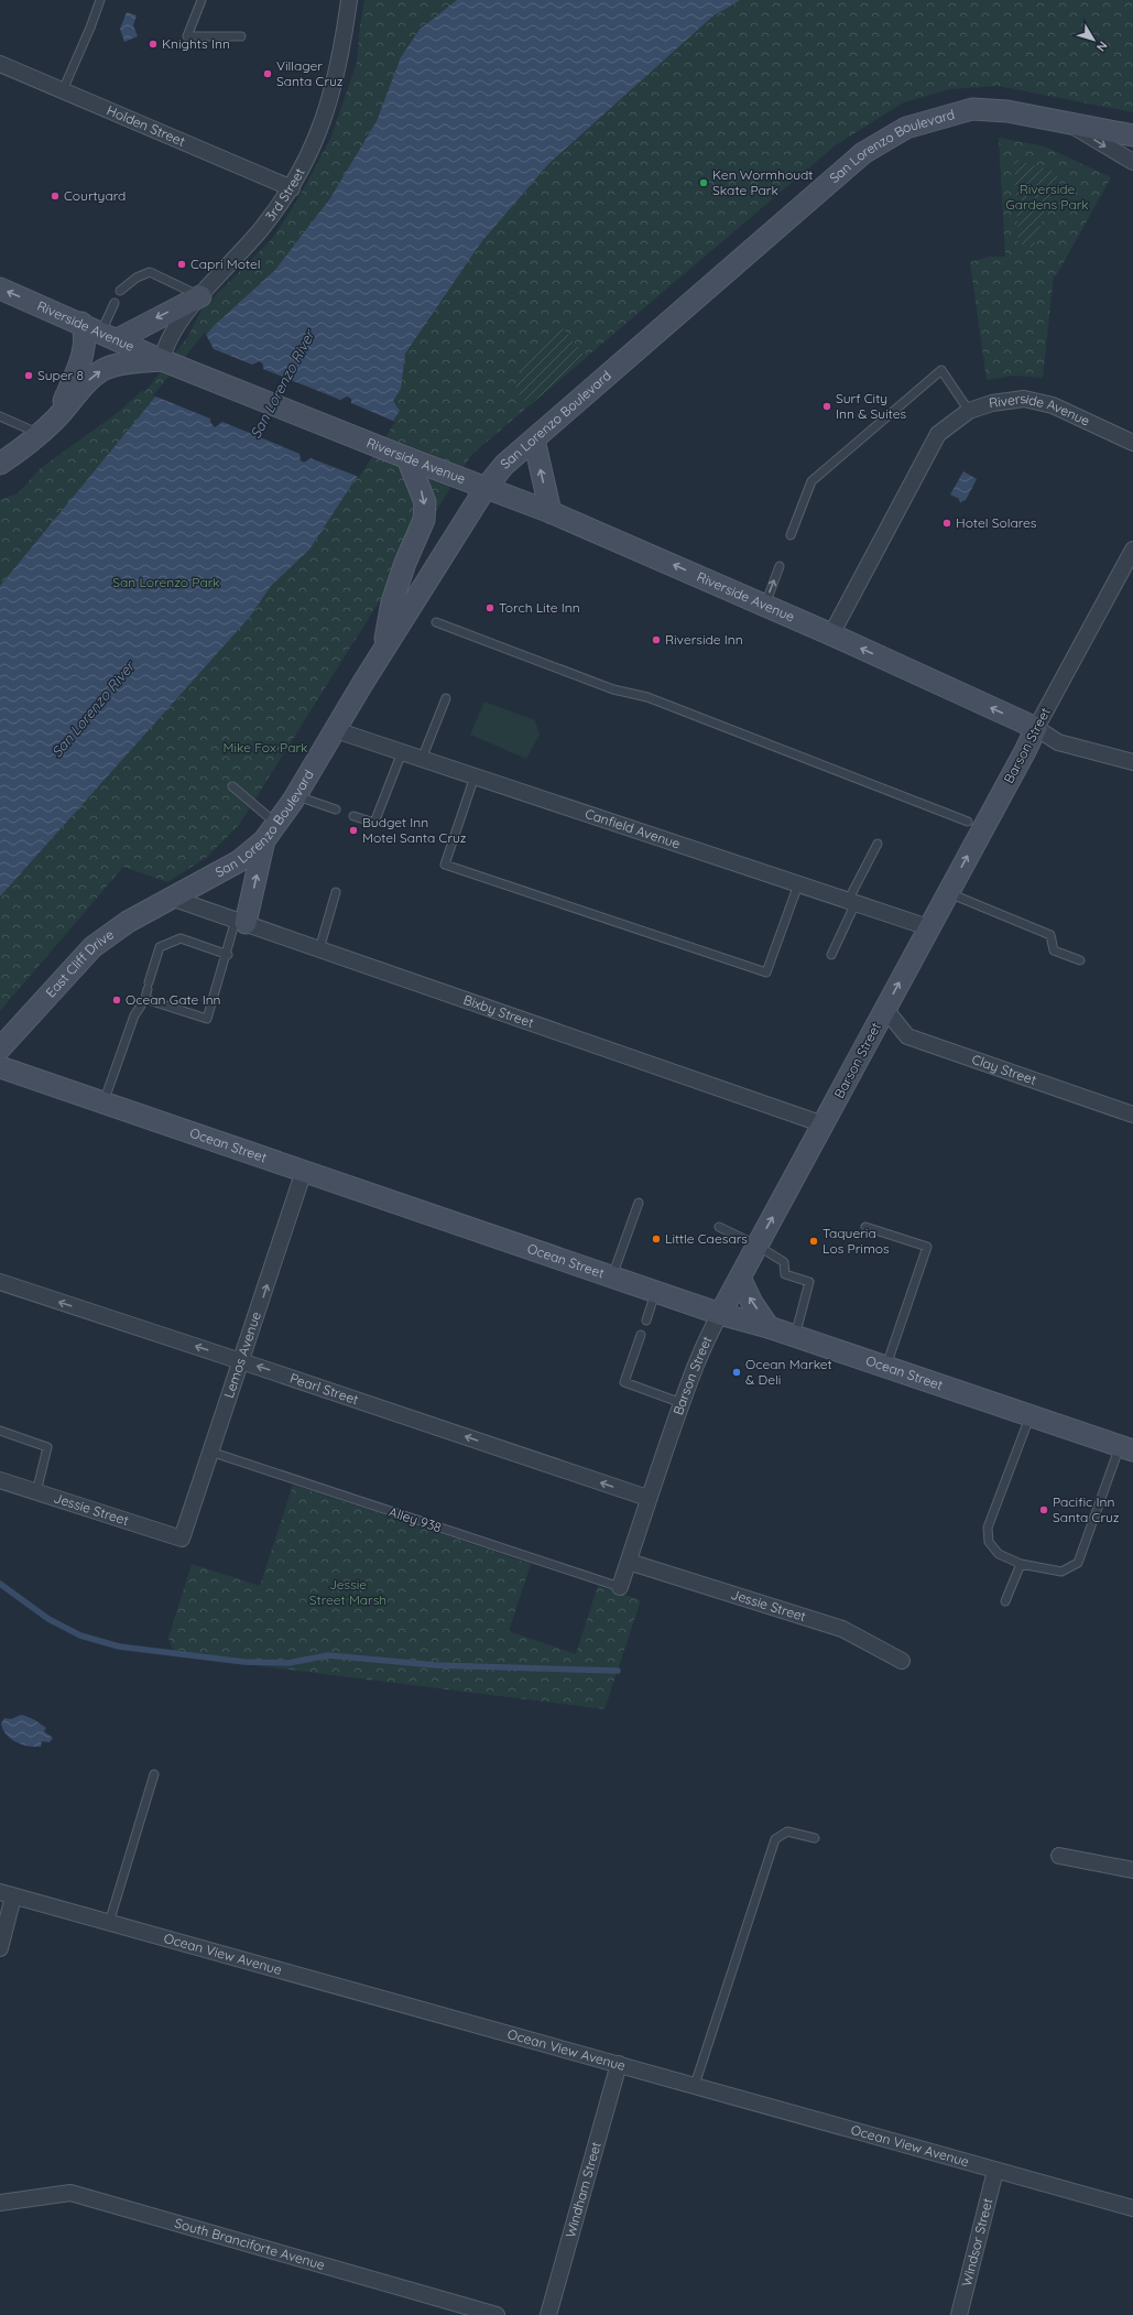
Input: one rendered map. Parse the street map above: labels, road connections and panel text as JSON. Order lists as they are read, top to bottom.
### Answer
{
  "streets": {
    "main road": [
      "San Lorenzo Boulevard",
      "Riverside Avenue",
      "Barson Street",
      "East Cliff Drive",
      "Ocean Street"
    ],
    "street": [
      "Holden Street",
      "3rd Street",
      "Canfield Avenue",
      "Bixby Street",
      "Clay Street",
      "Lemos Avenue",
      "Pearl Street",
      "Jessie Street",
      "Ocean View Avenue",
      "Windham Street",
      "Windsor Street",
      "South Branciforte Avenue"
    ],
    "lane": ["Alley 938"]
  },
  "crossings": [
    ["Holden Street", "3rd Street"],
    ["San Lorenzo Boulevard", "Riverside Avenue"],
    ["San Lorenzo Boulevard", "Canfield Avenue"],
    ["San Lorenzo Boulevard", "East Cliff Drive"],
    ["San Lorenzo Boulevard", "Bixby Street"],
    ["3rd Street", "Riverside Avenue"],
    ["Riverside Avenue", "Barson Street"],
    ["Barson Street", "Canfield Avenue"],
    ["Barson Street", "Bixby Street"],
    ["Barson Street", "Clay Street"],
    ["Barson Street", "Ocean Street"],
    ["Barson Street", "Pearl Street"],
    ["Barson Street", "Jessie Street"],
    ["Barson Street", "Alley 938"],
    ["East Cliff Drive", "Bixby Street"],
    ["Ocean Street", "Lemos Avenue"],
    ["Lemos Avenue", "Pearl Street"],
    ["Lemos Avenue", "Jessie Street"],
    ["Lemos Avenue", "Alley 938"],
    ["Ocean View Avenue", "Windham Street"],
    ["Ocean View Avenue", "Windsor Street"]
  ],
  "one_way": ["Barson Street", "Lemos Avenue", "Pearl Street"],
  "water": ["San Lorenzo River"],
  "parks": [
    "Riverside Gardens Park",
    "San Lorenzo Park",
    "Mike Fox Park",
    "Jessie Street Marsh"
  ],
  "places": [
    "Knights Inn",
    "Villager Santa Cruz",
    "Ken Wormhoudt Skate Park",
    "Courtyard",
    "Capri Motel",
    "Super 8",
    "Surf City Inn & Suites",
    "Hotel Solares",
    "Torch Lite Inn",
    "Riverside Inn",
    "Budget Inn Motel Santa Cruz",
    "Ocean Gate Inn",
    "Little Caesars",
    "Taqueria Los Primos",
    "Ocean Market & Deli",
    "Pacific Inn Santa Cruz"
  ],
  "north": "bottom right"
}
